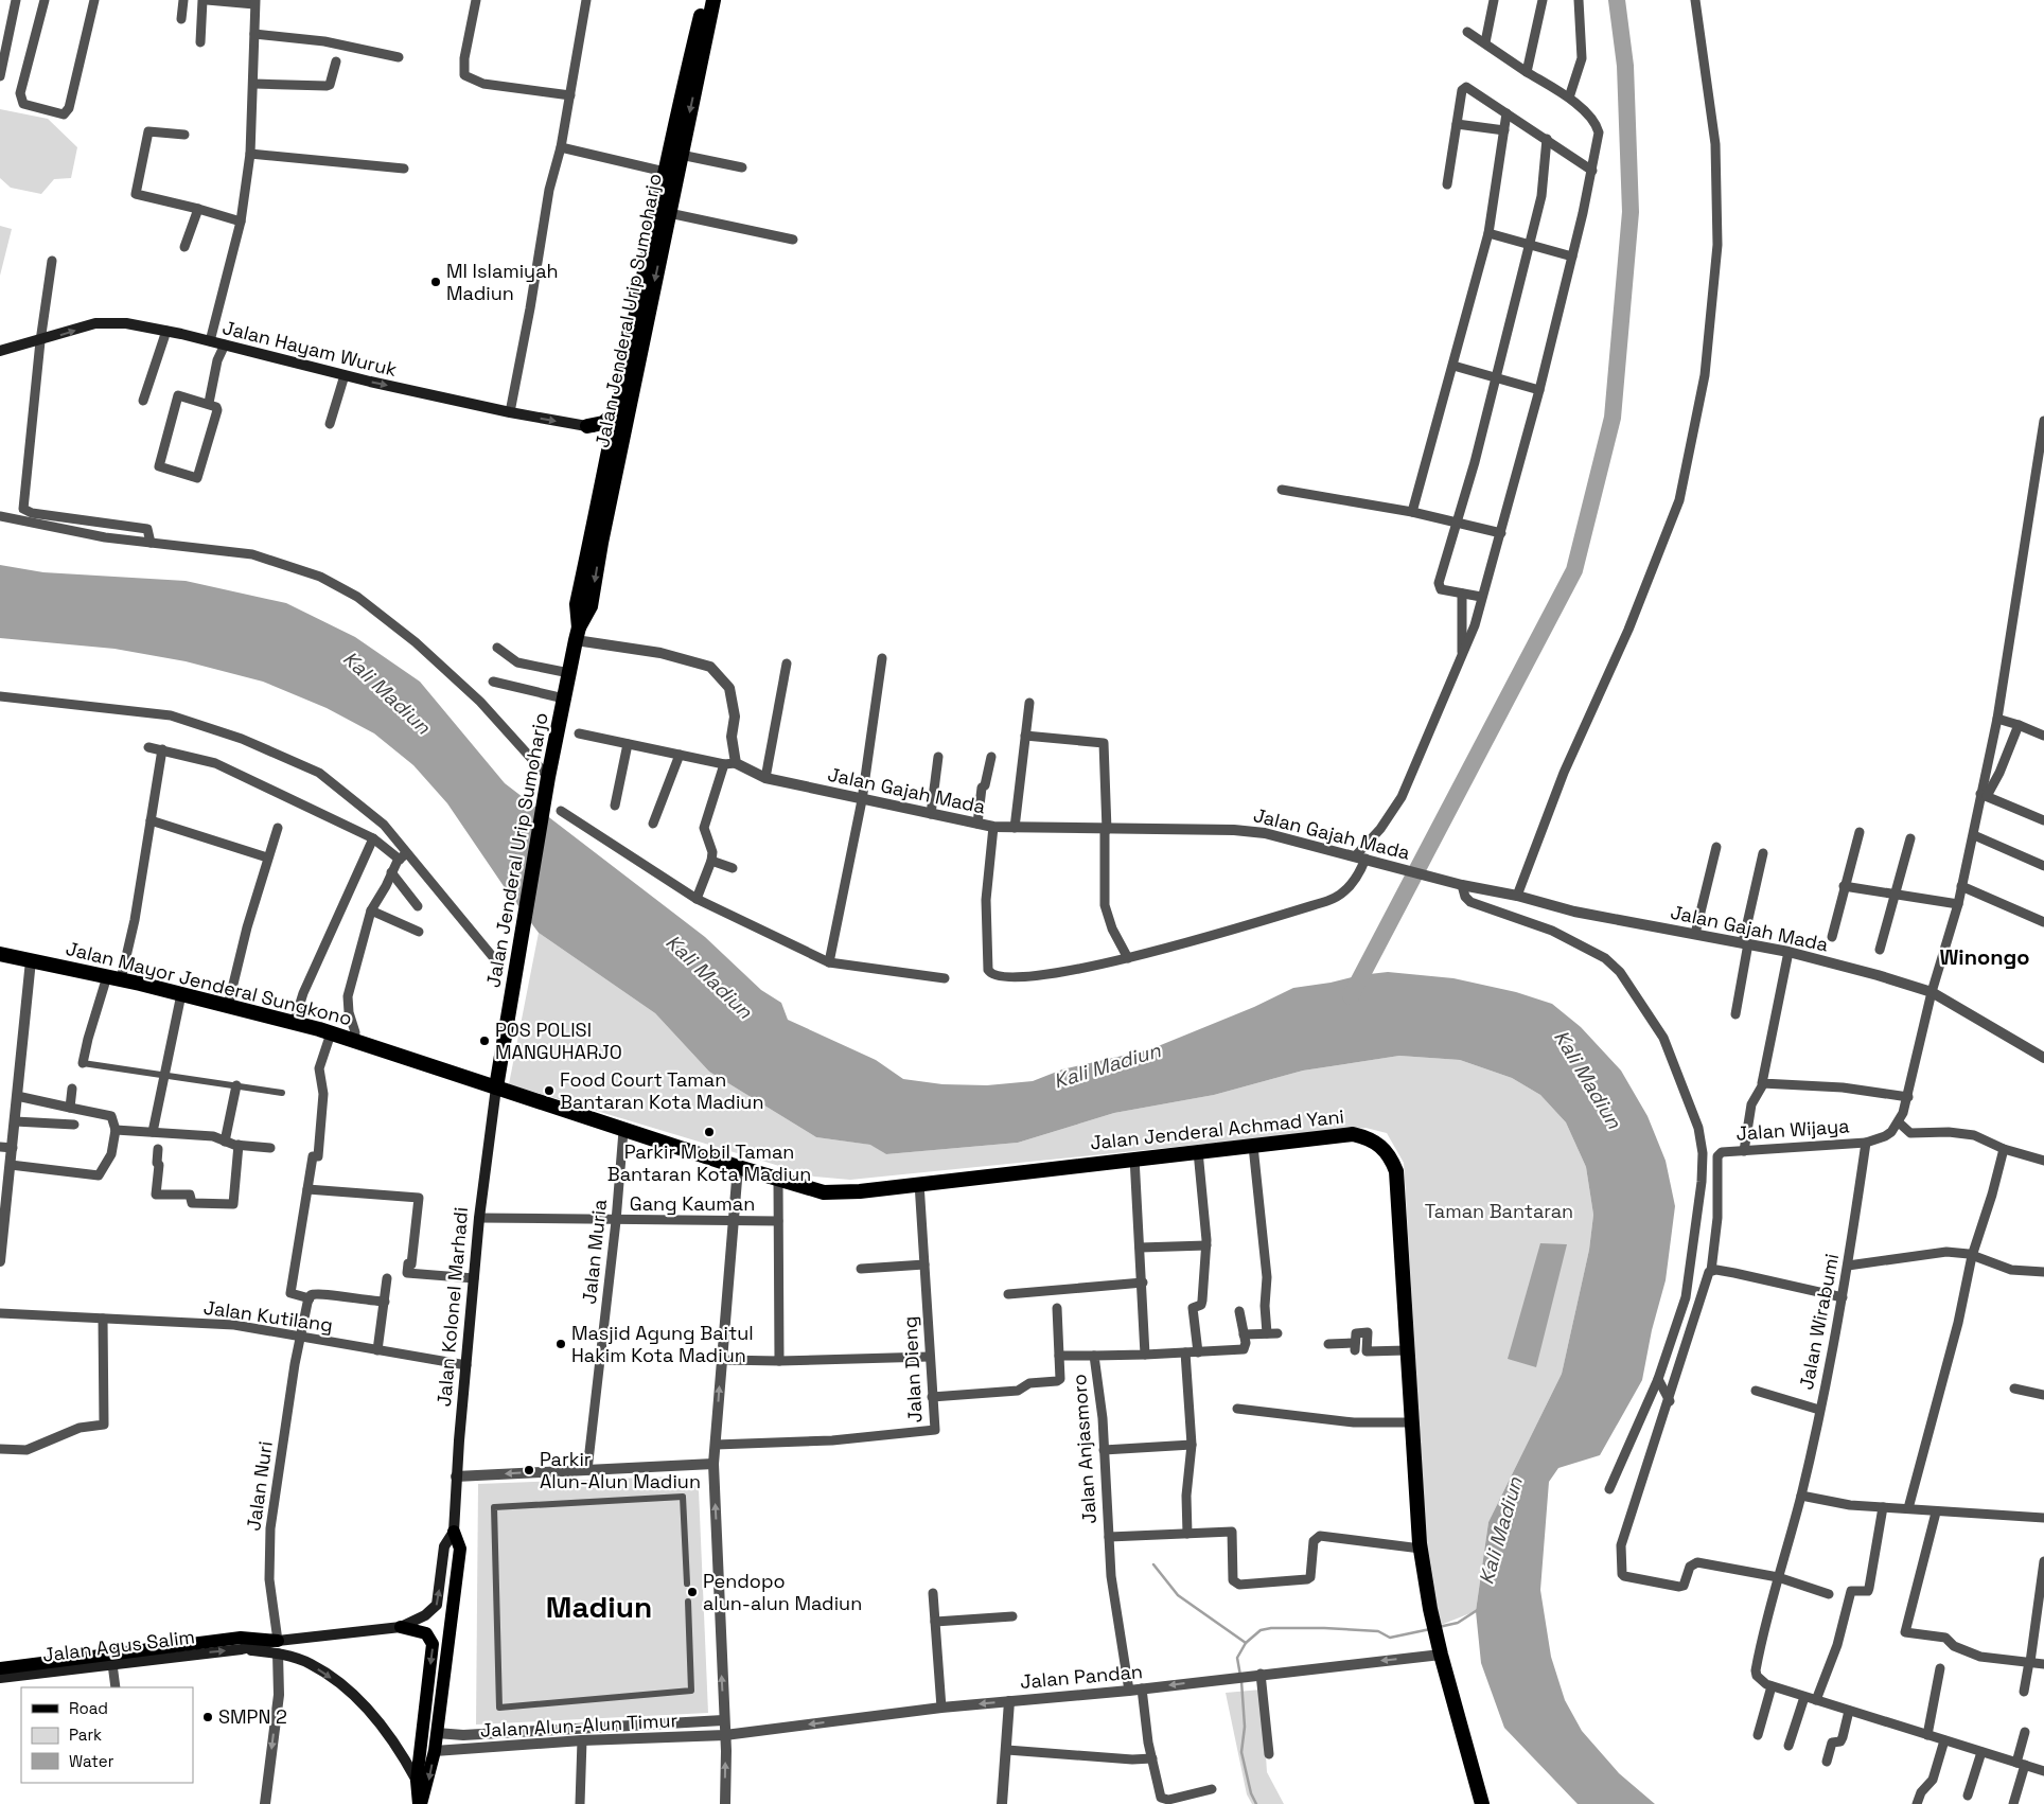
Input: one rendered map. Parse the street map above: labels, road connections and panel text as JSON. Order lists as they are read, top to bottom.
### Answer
{
  "streets": {
    "highway": ["Jalan Jenderal Urip Sumoharjo", "Jalan Mayor Jenderal Sungkono", "Jalan Jenderal Achmad Yani"],
    "main road": ["Jalan Hayam Wuruk", "Jalan Kolonel Marhadi", "Jalan Agus Salim"],
    "street": [
      "Jalan Gajah Mada",
      "Jalan Wijaya",
      "Gang Kauman",
      "Jalan Muria",
      "Jalan Kutilang",
      "Jalan Wirabumi",
      "Jalan Dieng",
      "Jalan Anjasmoro",
      "Jalan Nuri",
      "Jalan Pandan",
      "Jalan Alun-Alun Timur"
    ]
  },
  "crossings": [
    ["Jalan Jenderal Urip Sumoharjo", "Jalan Hayam Wuruk"],
    ["Jalan Jenderal Urip Sumoharjo", "Jalan Mayor Jenderal Sungkono"],
    ["Jalan Jenderal Urip Sumoharjo", "Jalan Jenderal Achmad Yani"],
    ["Jalan Jenderal Urip Sumoharjo", "Jalan Kolonel Marhadi"],
    ["Jalan Mayor Jenderal Sungkono", "Jalan Jenderal Achmad Yani"],
    ["Jalan Mayor Jenderal Sungkono", "Jalan Kolonel Marhadi"],
    ["Jalan Jenderal Achmad Yani", "Jalan Muria"],
    ["Jalan Jenderal Achmad Yani", "Jalan Kolonel Marhadi"],
    ["Jalan Jenderal Achmad Yani", "Jalan Dieng"],
    ["Jalan Jenderal Achmad Yani", "Jalan Pandan"],
    ["Jalan Wijaya", "Jalan Wirabumi"],
    ["Gang Kauman", "Jalan Muria"],
    ["Gang Kauman", "Jalan Kolonel Marhadi"],
    ["Jalan Kolonel Marhadi", "Jalan Kutilang"],
    ["Jalan Kolonel Marhadi", "Jalan Agus Salim"],
    ["Jalan Kolonel Marhadi", "Jalan Alun-Alun Timur"],
    ["Jalan Kutilang", "Jalan Nuri"],
    ["Jalan Anjasmoro", "Jalan Pandan"],
    ["Jalan Nuri", "Jalan Agus Salim"],
    ["Jalan Pandan", "Jalan Alun-Alun Timur"]
  ],
  "one_way": ["Jalan Hayam Wuruk", "Jalan Pandan"],
  "districts": ["Winongo", "Madiun"],
  "water": ["Kali Madiun"],
  "parks": ["Taman Bantaran"],
  "places": [
    "MI Islamiyah Madiun",
    "POS POLISI MANGUHARJO",
    "Food Court Taman Bantaran Kota Madiun",
    "Parkir Mobil Taman Bantaran Kota Madiun",
    "Masjid Agung Baitul Hakim Kota Madiun",
    "Parkir Alun-Alun Madiun",
    "Pendopo alun-alun Madiun",
    "SMPN 2"
  ],
  "legend": ["Road", "Park", "Water"]
}
